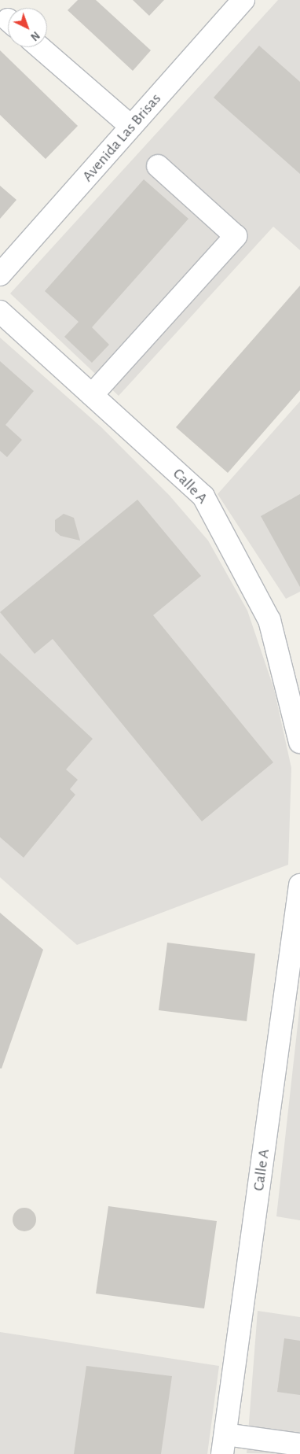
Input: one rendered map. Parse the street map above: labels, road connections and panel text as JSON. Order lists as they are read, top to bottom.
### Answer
{
  "streets": {
    "street": ["Avenida Las Brisas", "Calle A"]
  },
  "north": "bottom right"
}
